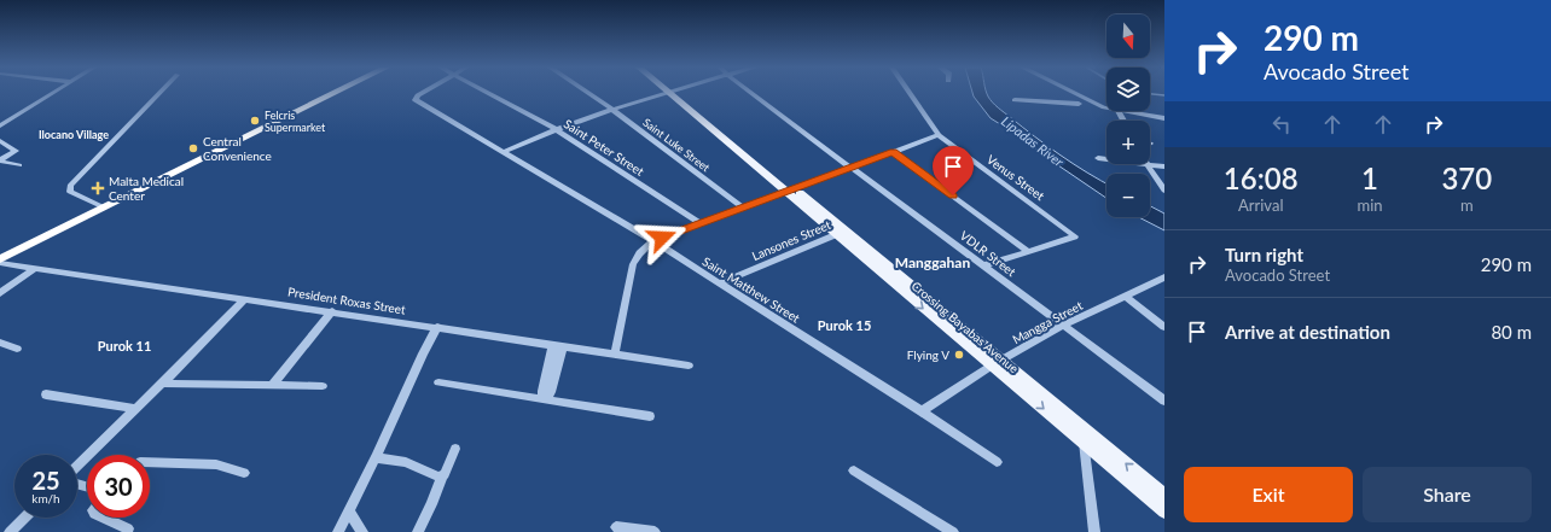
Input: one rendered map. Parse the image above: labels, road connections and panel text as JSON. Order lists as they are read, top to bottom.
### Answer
{
  "streets": {
    "main road": ["Crossing Bayabas Avenue"],
    "street": [
      "Saint Luke Street",
      "Saint Peter Street",
      "Venus Street",
      "Lansones Street",
      "VDLR Street",
      "Saint Matthew Street",
      "President Roxas Street",
      "Mangga Street"
    ]
  },
  "crossings": [
    ["Lansones Street", "Saint Matthew Street"],
    ["Lansones Street", "Crossing Bayabas Avenue"],
    ["VDLR Street", "Mangga Street"],
    ["Saint Matthew Street", "Mangga Street"],
    ["Mangga Street", "Crossing Bayabas Avenue"]
  ],
  "districts": [
    "Ilocano Village",
    "Manggahan",
    "Purok 15",
    "Purok 11"
  ],
  "water": ["Lipadas River"],
  "places": {
    "other": ["Felcris Supermarket", "Central Convenience", "Flying V"],
    "health": ["Malta Medical Center"]
  },
  "north": "bottom",
  "page": {
    "turn": ["290 m", "Avocado Street"],
    "map_buttons": ["+", "−"],
    "eta": [
      "16:08",
      "Arrival",
      "1",
      "min",
      "370",
      "m"
    ],
    "list": [
      {
        "name": "Turn right",
        "note": "Avocado Street",
        "value": "290 m"
      },
      {
        "name": "Arrive at destination",
        "value": "80 m"
      }
    ],
    "speed": "25 km/h",
    "limit": "30",
    "buttons": ["Exit", "Share"]
  }
}
